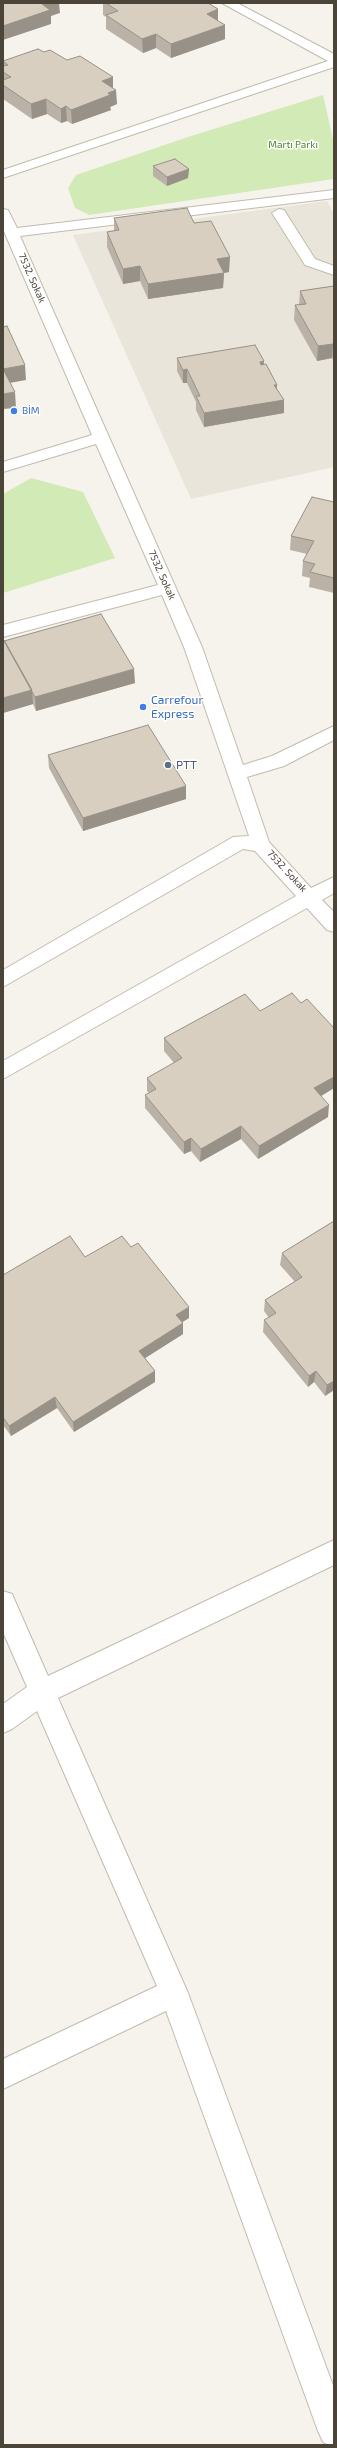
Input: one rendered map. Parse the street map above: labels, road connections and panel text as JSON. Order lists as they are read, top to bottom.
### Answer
{
  "streets": {
    "street": ["7532. Sokak"]
  },
  "parks": ["Martı Parkı"],
  "places": ["BİM", "Carrefour Express", "PTT"]
}
